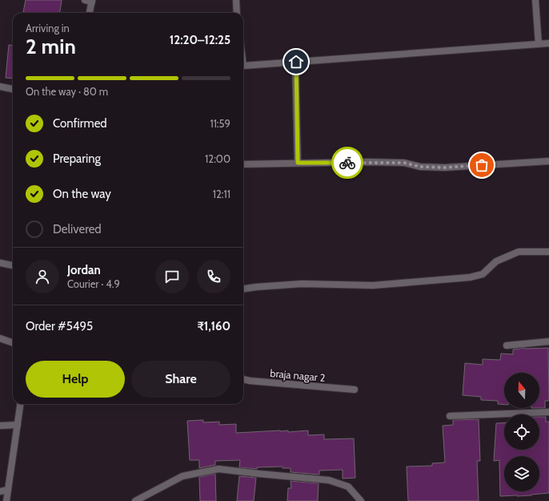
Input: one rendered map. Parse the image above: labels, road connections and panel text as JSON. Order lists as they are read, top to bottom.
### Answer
{
  "streets": {
    "street": ["braja nagar 2"]
  },
  "north": "top",
  "page": {
    "heading": ["2 min", "Arriving in", "12:20–12:25"],
    "panel": [
      "Jordan",
      "Courier · 4.9",
      "Order #5495",
      "₹1,160"
    ],
    "bar": "On the way · 80 m",
    "list": [
      ["Confirmed", "11:59"],
      ["Preparing", "12:00"],
      ["On the way", "12:11"],
      "Delivered"
    ],
    "buttons": ["Help", "Share"]
  }
}
